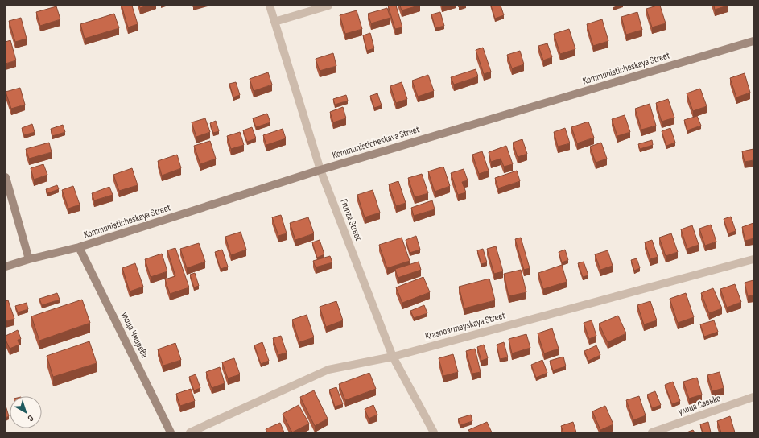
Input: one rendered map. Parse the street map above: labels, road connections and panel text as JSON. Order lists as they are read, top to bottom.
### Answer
{
  "streets": {
    "street": [
      "Kommunisticheskaya Street",
      "Frunze Street",
      "Krasnoarmeyskaya Street",
      "улица Чмирева",
      "улица Саенко"
    ]
  },
  "crossings": [
    ["Kommunisticheskaya Street", "Frunze Street"],
    ["Kommunisticheskaya Street", "улица Чмирева"],
    ["Frunze Street", "Krasnoarmeyskaya Street"]
  ],
  "north": "bottom right"
}
